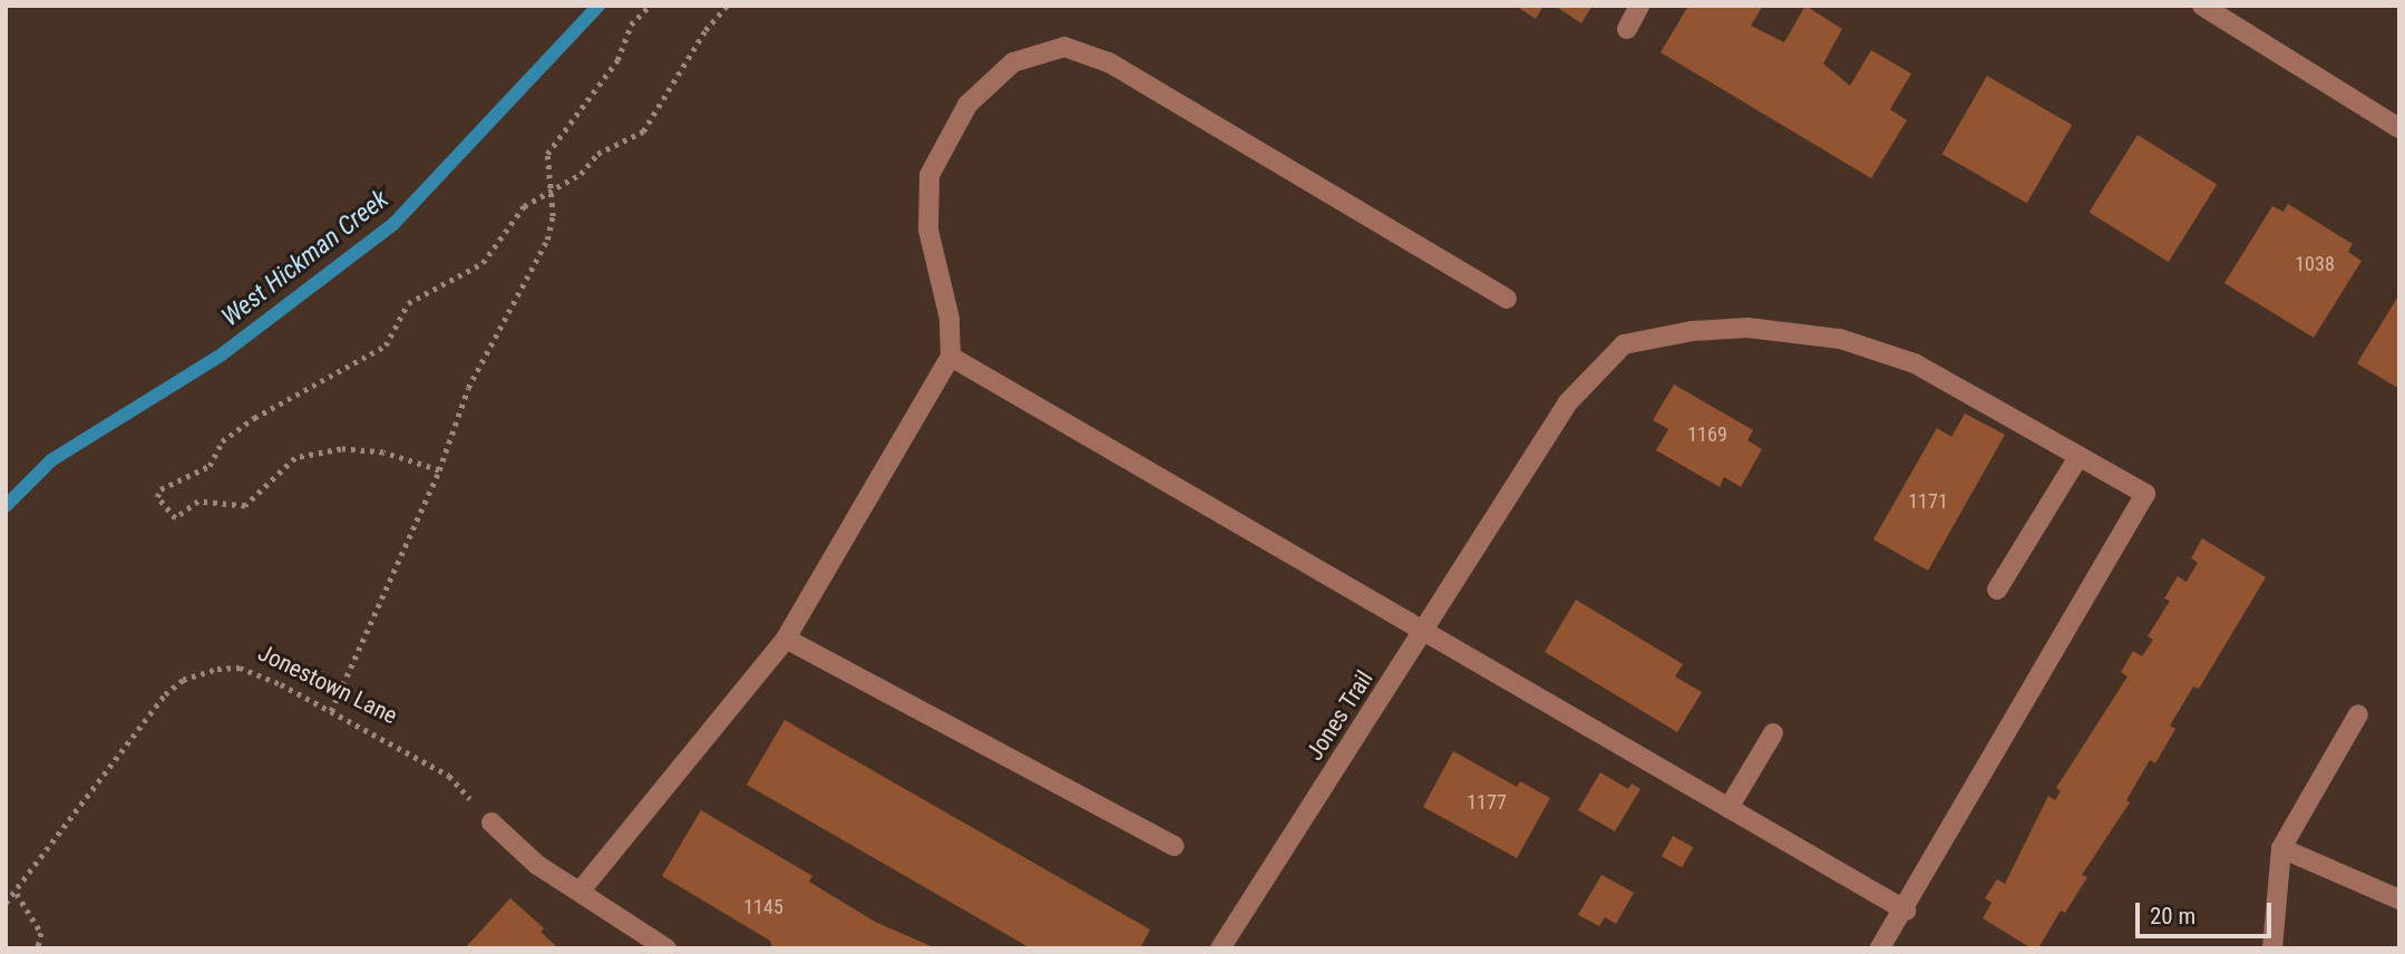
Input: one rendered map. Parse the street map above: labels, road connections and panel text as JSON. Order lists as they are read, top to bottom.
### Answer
{
  "streets": {
    "street": ["Jones Trail"],
    "path": ["Jonestown Lane"]
  },
  "water": ["West Hickman Creek"],
  "house_numbers": [
    "1038",
    "1169",
    "1171",
    "1177",
    "1145"
  ],
  "scale_bar": "20 m"
}
